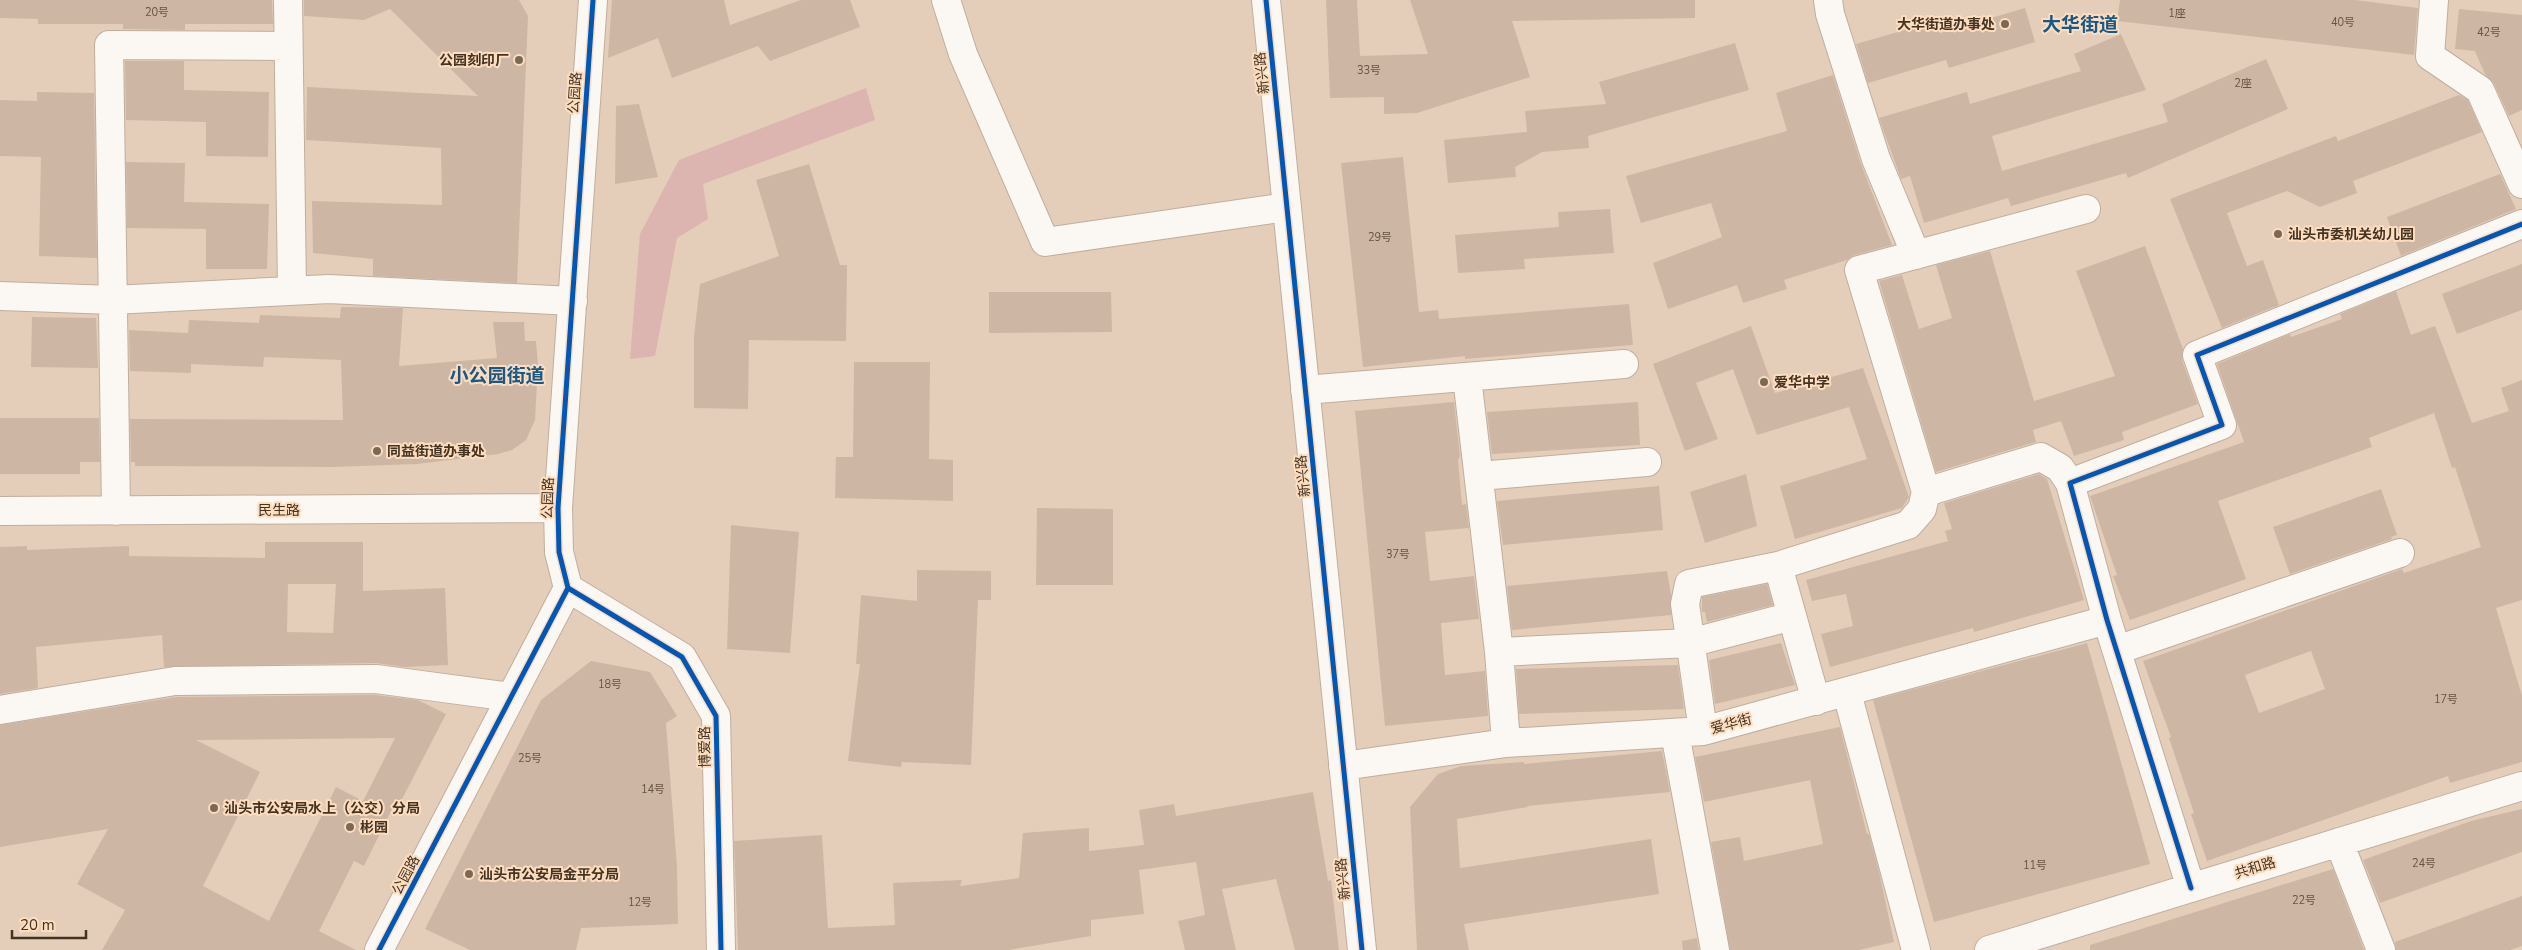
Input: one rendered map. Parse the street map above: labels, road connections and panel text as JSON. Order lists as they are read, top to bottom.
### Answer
{
  "streets": {
    "street": [
      "新兴路",
      "公园路",
      "民生路",
      "爱华街",
      "博爱路",
      "共和路"
    ]
  },
  "crossings": [
    ["新兴路", "爱华街"],
    ["公园路", "民生路"],
    ["公园路", "博爱路"]
  ],
  "districts": ["大华街道", "小公园街道"],
  "places": [
    "大华街道办事处",
    "公园刻印厂",
    "汕头市委机关幼儿园",
    "爱华中学",
    "同益街道办事处",
    "汕头市公安局水上（公交）分局",
    "彬园",
    "汕头市公安局金平分局"
  ],
  "house_numbers": [
    "20号",
    "1座",
    "40号",
    "42号",
    "33号",
    "2座",
    "29号",
    "37号",
    "18号",
    "17号",
    "25号",
    "14号",
    "24号",
    "11号",
    "22号",
    "12号"
  ],
  "scale_bar": "20 m"
}
